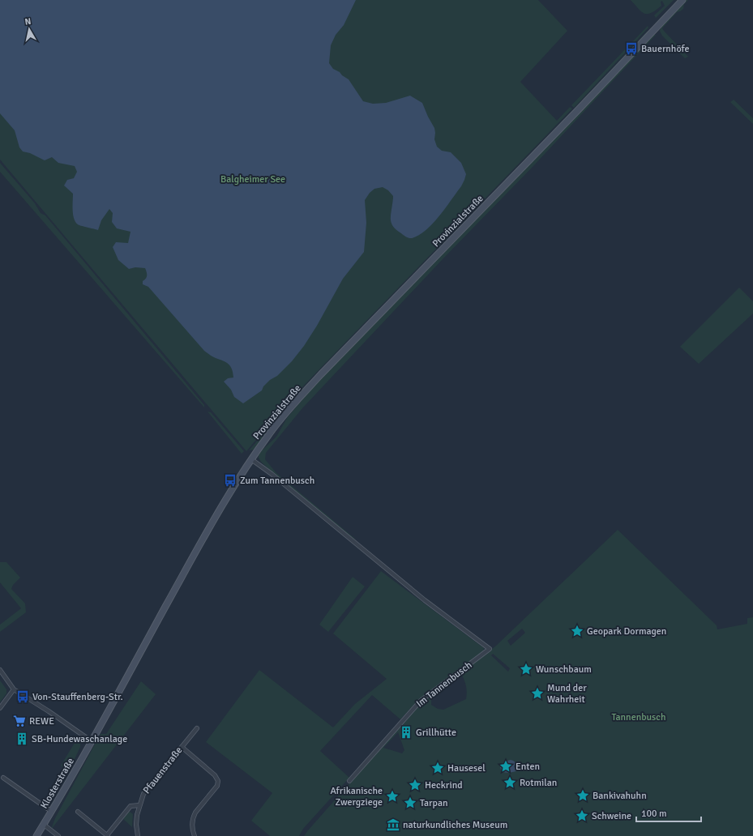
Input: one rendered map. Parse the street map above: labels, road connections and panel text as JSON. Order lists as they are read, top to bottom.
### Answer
{
  "streets": {
    "main road": ["Provinzialstraße", "Klosterstraße"],
    "street": ["Im Tannenbusch", "Pfauenstraße"]
  },
  "crossings": [
    ["Provinzialstraße", "Im Tannenbusch"],
    ["Provinzialstraße", "Klosterstraße"]
  ],
  "parks": ["Balgheimer See", "Tannenbusch"],
  "places": {
    "bus stop": ["Bauernhöfe", "Zum Tannenbusch", "Von-Stauffenberg-Str."],
    "place": [
      "Geopark Dormagen",
      "Wunschbaum",
      "Mund der Wahrheit",
      "Enten",
      "Hausesel",
      "Rotmilan",
      "Heckrind",
      "Bankivahuhn",
      "Afrikanische Zwergziege",
      "Tarpan",
      "Schweine"
    ],
    "supermarket": ["REWE"],
    "building": ["Grillhütte", "SB-Hundewaschanlage"],
    "museum": ["naturkundliches Museum"]
  },
  "scale_bar": "100 m",
  "north": "top"
}
